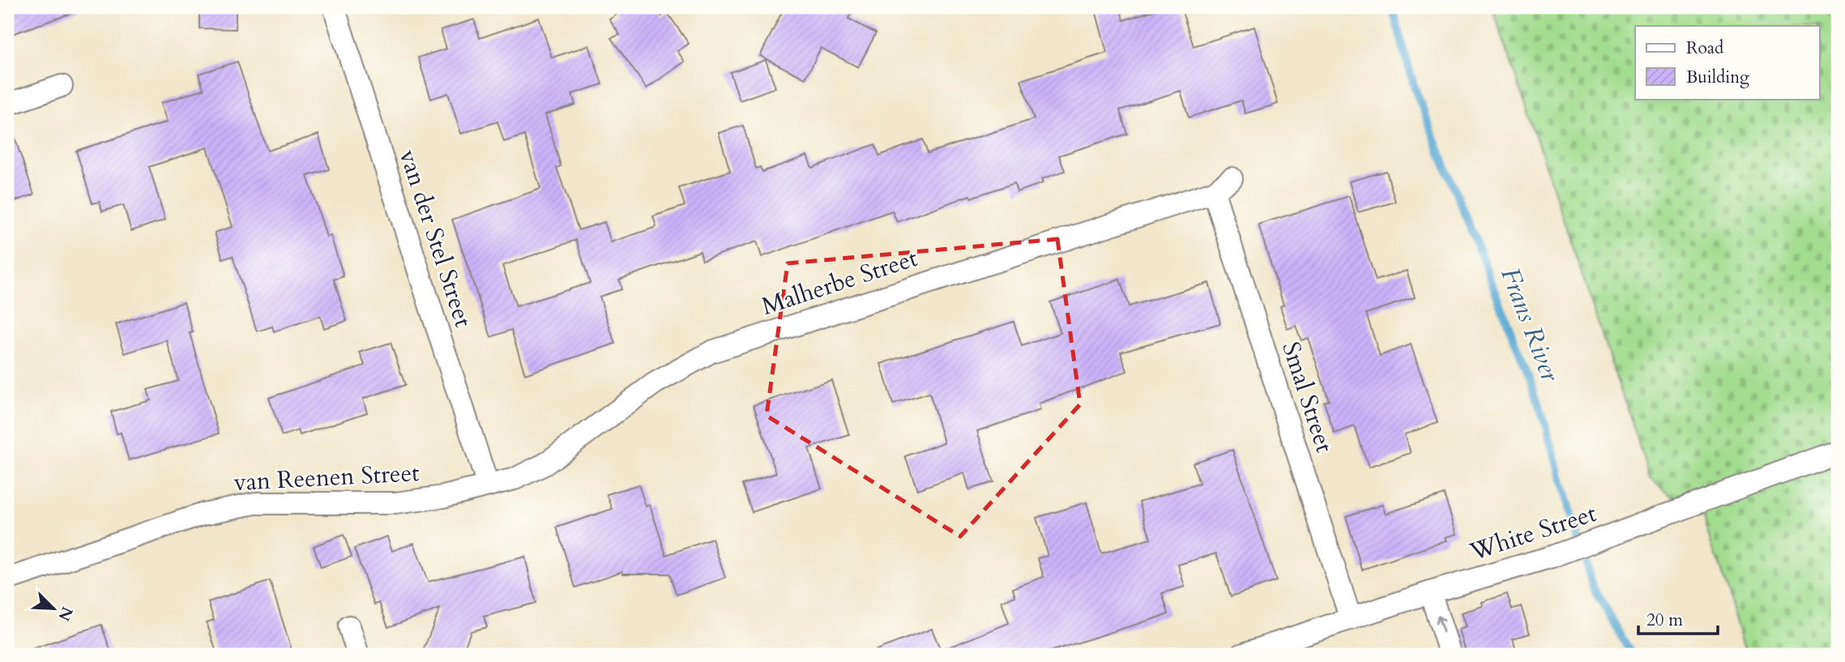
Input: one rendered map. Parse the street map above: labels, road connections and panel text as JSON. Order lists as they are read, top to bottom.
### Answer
{
  "streets": {
    "street": [
      "van der Stel Street",
      "Malherbe Street",
      "Smal Street",
      "van Reenen Street",
      "White Street"
    ]
  },
  "crossings": [
    ["van der Stel Street", "Malherbe Street"],
    ["van der Stel Street", "van Reenen Street"],
    ["Malherbe Street", "Smal Street"],
    ["Malherbe Street", "van Reenen Street"],
    ["Smal Street", "White Street"]
  ],
  "water": ["Frans River"],
  "legend": ["Road", "Building"],
  "scale_bar": "20 m",
  "north": "bottom right"
}
